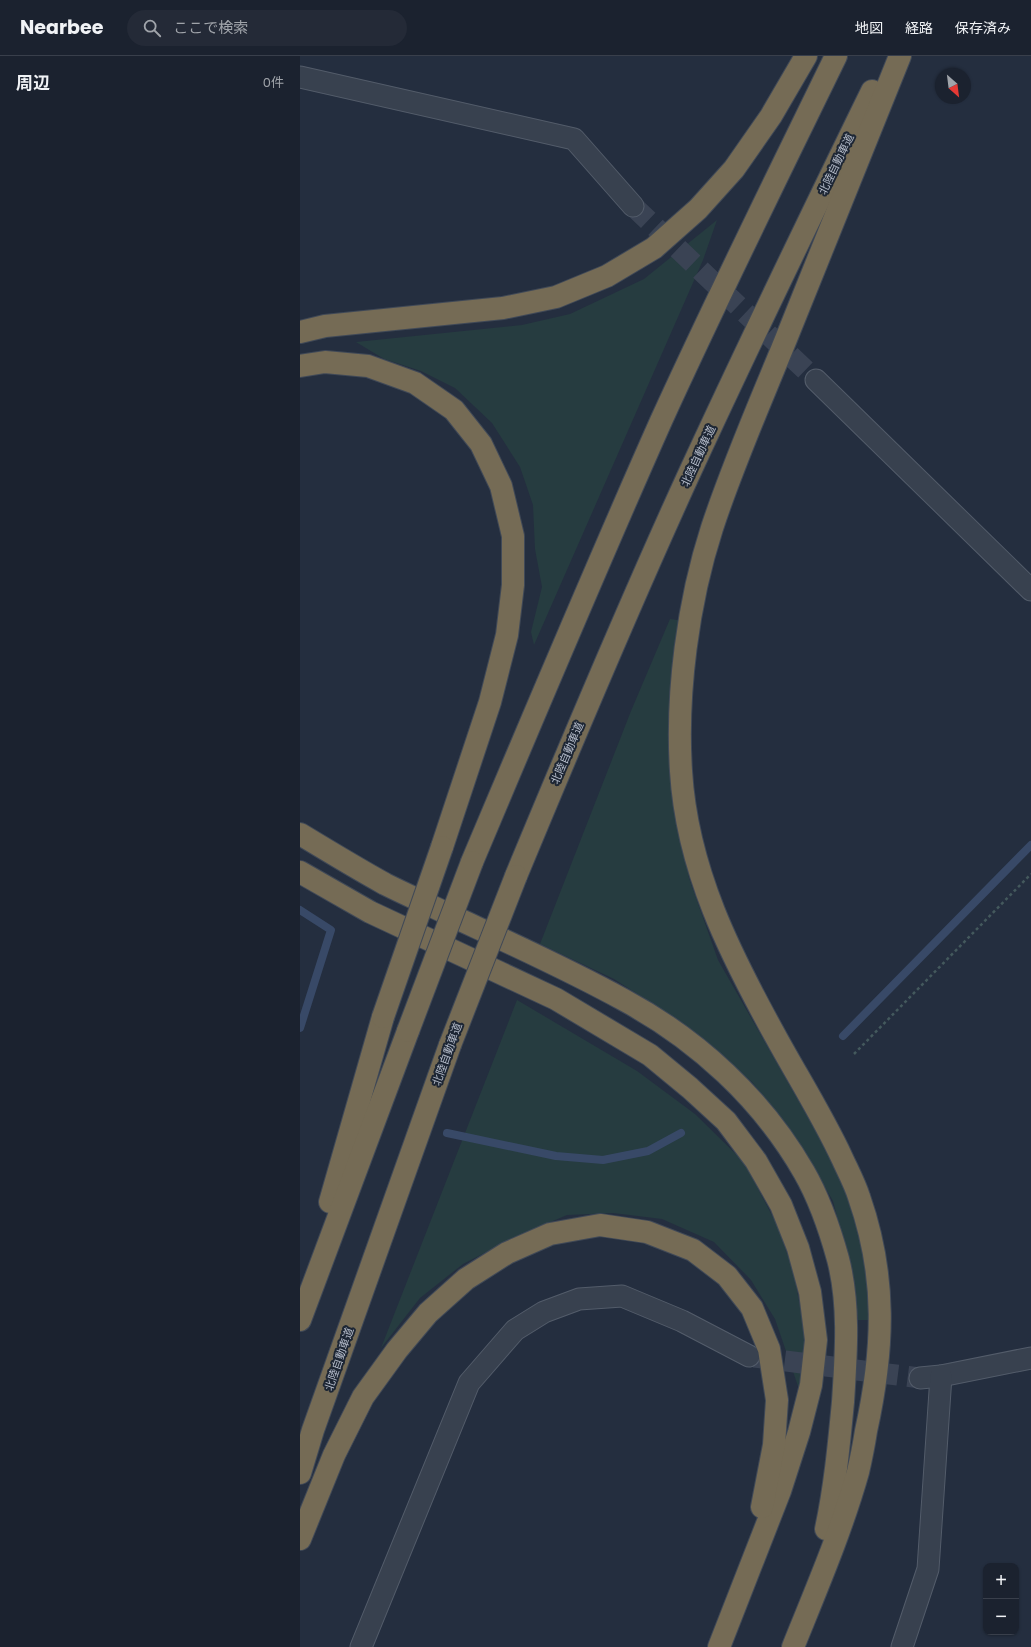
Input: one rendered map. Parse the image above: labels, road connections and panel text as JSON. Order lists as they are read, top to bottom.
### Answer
{
  "streets": {
    "highway": ["北陸自動車道"]
  },
  "north": "bottom right",
  "page": {
    "header": "Nearbee",
    "search": "ここで検索",
    "nav": ["地図", "経路", "保存済み"],
    "heading": ["周辺", "0件"],
    "map_buttons": ["+", "−"]
  }
}
